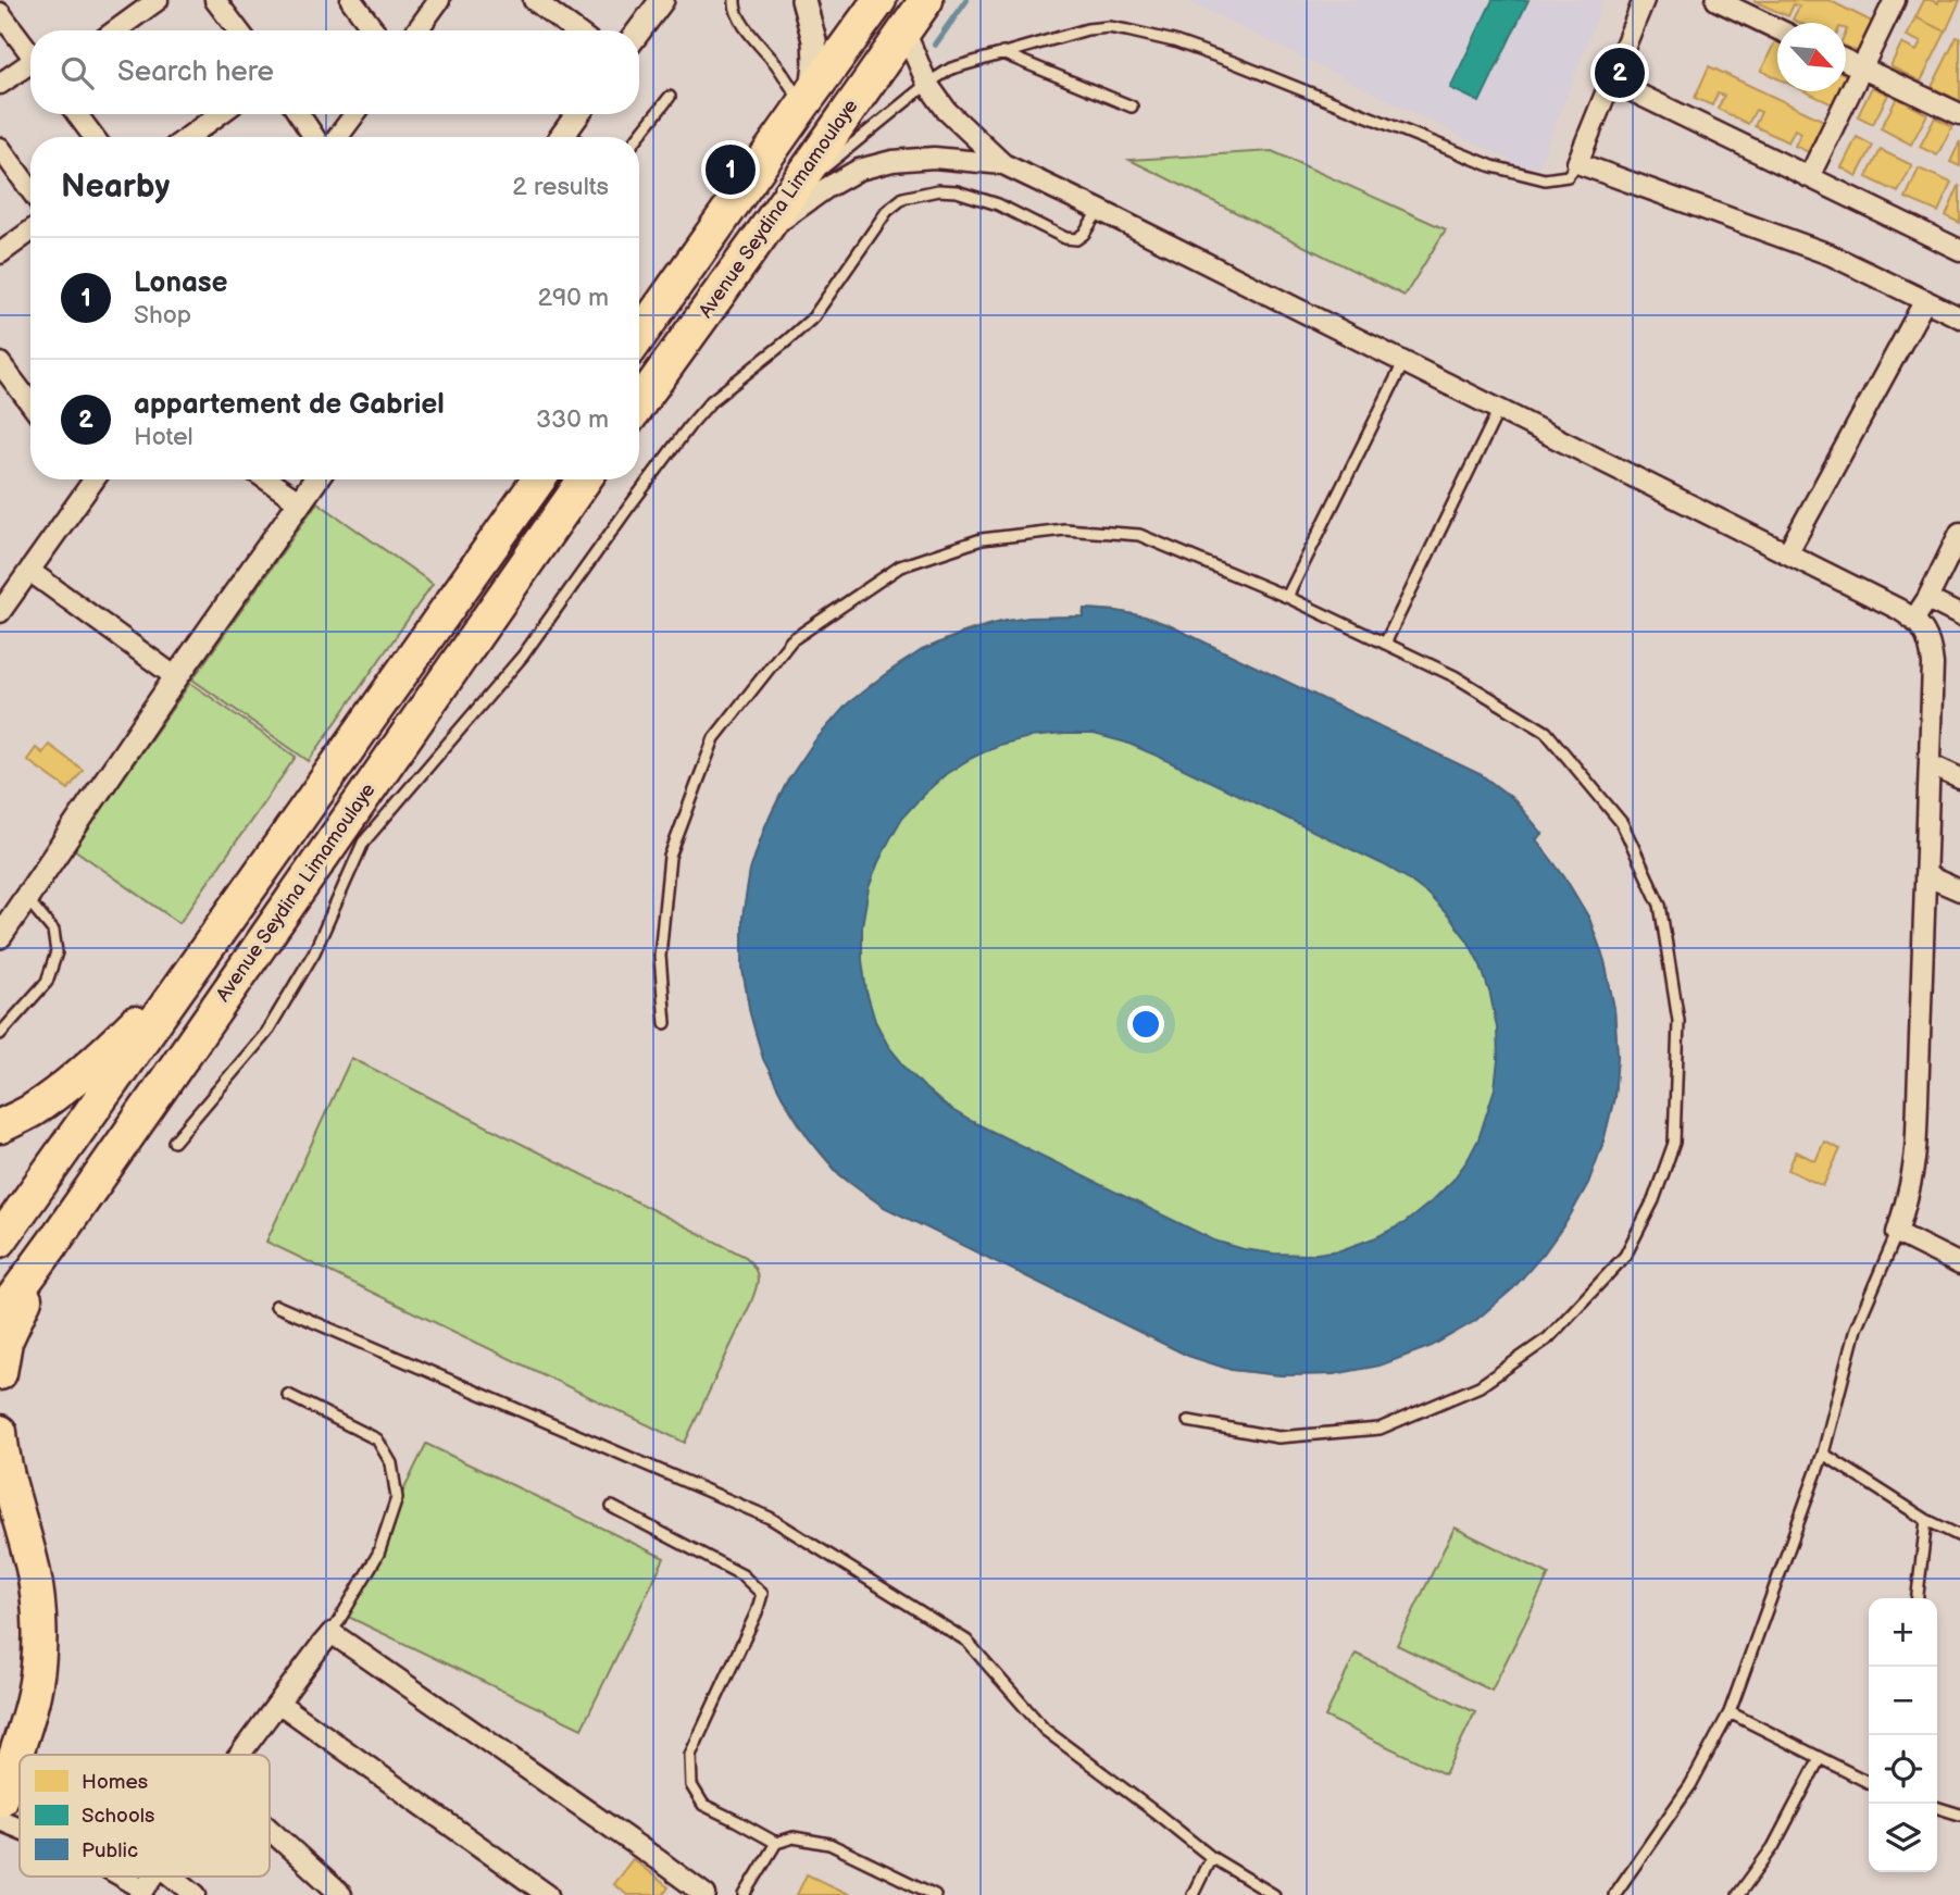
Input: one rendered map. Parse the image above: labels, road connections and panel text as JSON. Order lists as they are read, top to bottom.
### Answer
{
  "streets": {
    "highway": ["Avenue Seydina Limamoulaye"]
  },
  "legend": ["Homes", "Schools", "Public"],
  "north": "bottom right",
  "page": {
    "search": "Search here",
    "pins": ["2", "1"],
    "heading": ["Nearby", "2 results"],
    "list": [
      {
        "mark": "1",
        "name": "Lonase",
        "note": "Shop",
        "value": "290 m"
      },
      {
        "mark": "2",
        "name": "appartement de Gabriel",
        "note": "Hotel",
        "value": "330 m"
      }
    ],
    "map_buttons": ["+", "−"]
  }
}
